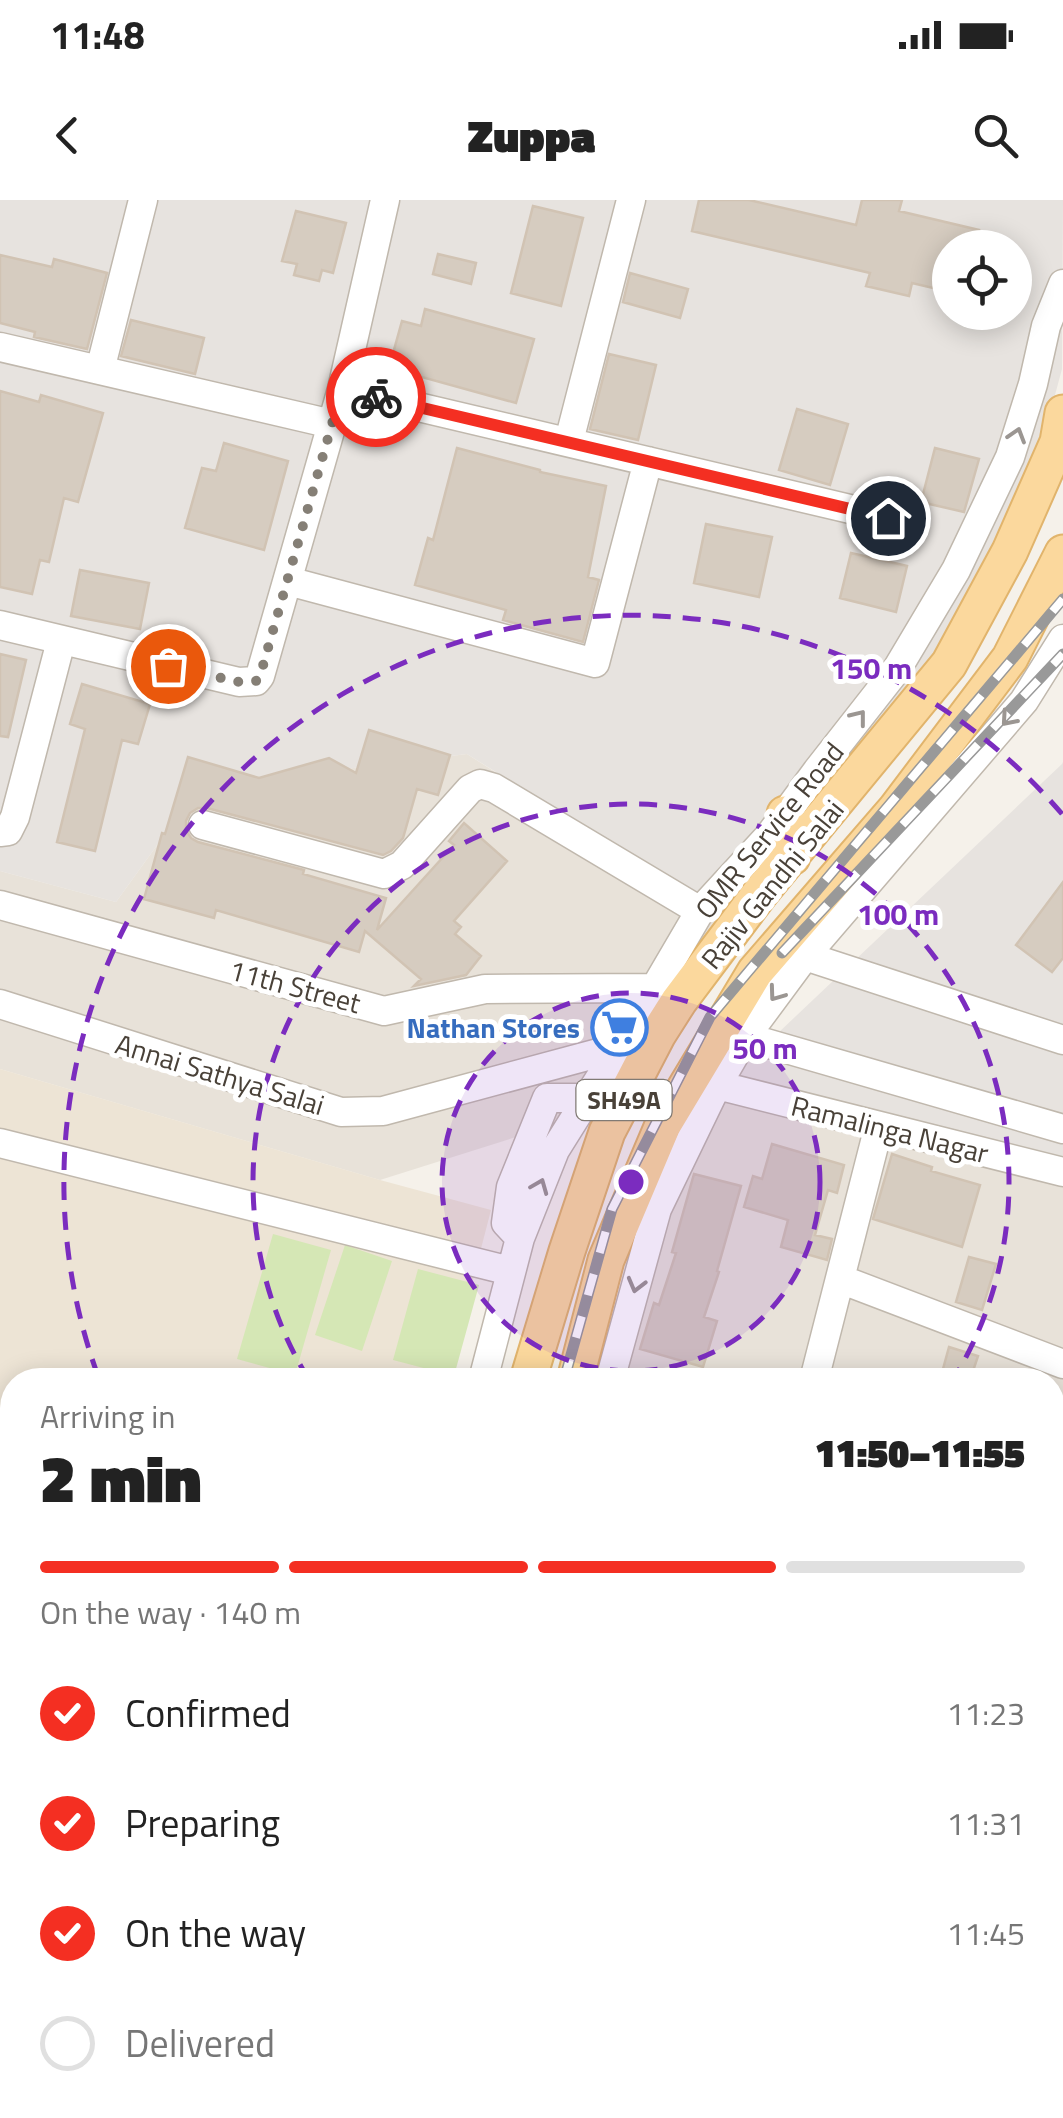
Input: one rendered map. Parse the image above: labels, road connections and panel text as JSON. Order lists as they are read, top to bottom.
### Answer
{
  "streets": {
    "main road": ["Rajiv Gandhi Salai", "SH49A"],
    "street": [
      "OMR Service Road",
      "11th Street",
      "Annai Sathya Salai",
      "Ramalinga Nagar"
    ]
  },
  "crossings": [
    ["OMR Service Road", "11th Street"],
    ["OMR Service Road", "Annai Sathya Salai"],
    ["Rajiv Gandhi Salai", "Ramalinga Nagar"]
  ],
  "places": {
    "supermarket": ["Nathan Stores"]
  },
  "page": {
    "status": "11:48",
    "header": "Zuppa",
    "heading": ["2 min", "Arriving in", "11:50–11:55"],
    "bar": "On the way · 140 m",
    "list": [
      ["Confirmed", "11:23"],
      ["Preparing", "11:31"],
      ["On the way", "11:45"],
      "Delivered"
    ]
  },
  "rings": ["150 m", "100 m", "50 m"]
}
